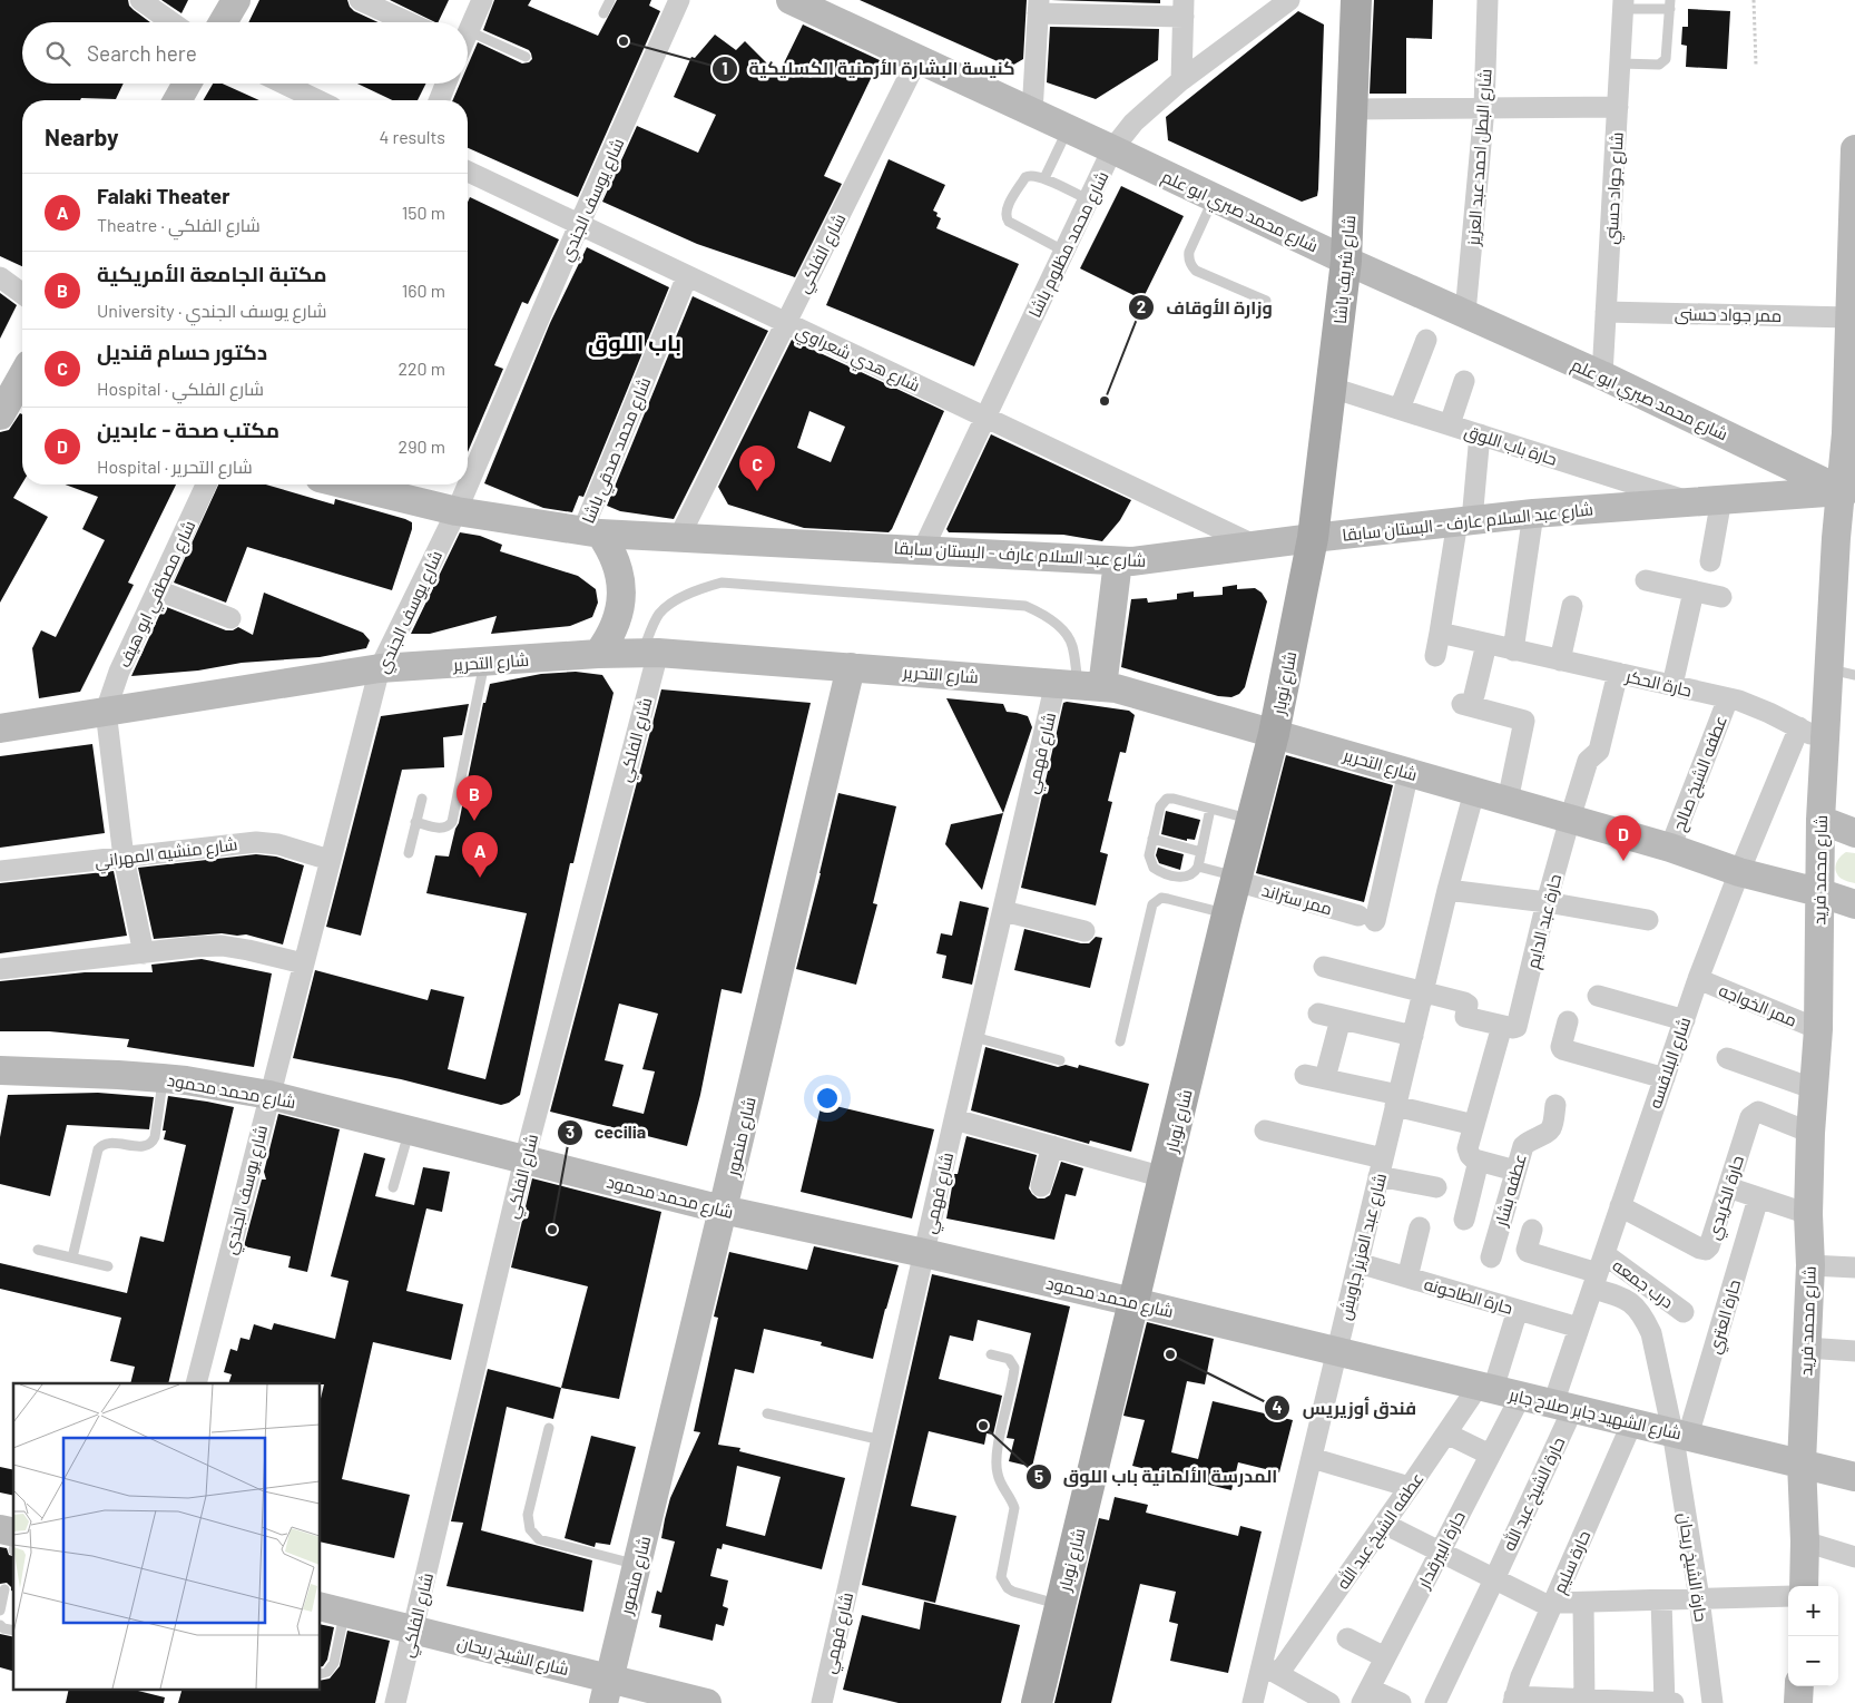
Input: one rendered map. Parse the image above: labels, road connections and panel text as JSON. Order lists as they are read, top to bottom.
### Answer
{
  "streets": {
    "main road": ["شارع شريف باشا", "شارع نوبار"],
    "street": [
      "شارع البطل احمد عبد العزيز",
      "شارع جواد حسني",
      "شارع يوسف الجندي",
      "شارع محمد صبري ابو علم",
      "شارع محمد مظلوم باشا",
      "شارع الفلكي",
      "ممر جواد حسنى",
      "شارع هدي شعراوي",
      "حارة باب اللوق",
      "شارع محمد صدقي باشا",
      "شارع عبد السلام عارف - البستان سابقا",
      "شارع مصطفي ابو هيف",
      "شارع التحرير",
      "حارة الحكر",
      "شارع فهمي",
      "عطفه الشيخ صالح",
      "شارع منشيه المهراني",
      "شارع محمد فريد",
      "ممر ستراند",
      "حارة عبد الدايم",
      "ممر الخواجه",
      "شارع البلاقسه",
      "شارع محمد محمود",
      "شارع منصور",
      "عطفه بشار",
      "حارة الكريدي",
      "شارع عبد العزيز جاويش",
      "درب جمعه",
      "حارة الطاحونه",
      "حارة العتري",
      "شارع الشهيد جابر صلاح جابر",
      "حارة الشيخ عبد الله",
      "عطفه الشيخ عبد الله",
      "حارة البيرقدار",
      "حارة سليم",
      "حارة الشيخ ريحان",
      "شارع الشيخ ريحان"
    ]
  },
  "crossings": [
    ["شارع البطل احمد عبد العزيز", "شارع محمد صبري ابو علم"],
    ["شارع جواد حسني", "شارع محمد صبري ابو علم"],
    ["شارع جواد حسني", "ممر جواد حسنى"],
    ["شارع يوسف الجندي", "شارع هدي شعراوي"],
    ["شارع يوسف الجندي", "شارع عبد السلام عارف - البستان سابقا"],
    ["شارع يوسف الجندي", "شارع التحرير"],
    ["شارع يوسف الجندي", "شارع منشيه المهراني"],
    ["شارع يوسف الجندي", "شارع محمد محمود"],
    ["شارع محمد صبري ابو علم", "شارع محمد مظلوم باشا"],
    ["شارع محمد صبري ابو علم", "شارع الفلكي"],
    ["شارع محمد صبري ابو علم", "شارع شريف باشا"],
    ["شارع محمد صبري ابو علم", "شارع عبد السلام عارف - البستان سابقا"],
    ["شارع محمد صبري ابو علم", "شارع محمد فريد"],
    ["شارع محمد مظلوم باشا", "شارع هدي شعراوي"],
    ["شارع محمد مظلوم باشا", "شارع عبد السلام عارف - البستان سابقا"],
    ["شارع الفلكي", "شارع هدي شعراوي"],
    ["شارع الفلكي", "شارع عبد السلام عارف - البستان سابقا"],
    ["شارع الفلكي", "شارع التحرير"],
    ["شارع الفلكي", "شارع محمد محمود"],
    ["شارع الفلكي", "شارع الشيخ ريحان"],
    ["شارع شريف باشا", "حارة باب اللوق"],
    ["شارع شريف باشا", "شارع عبد السلام عارف - البستان سابقا"],
    ["شارع شريف باشا", "شارع نوبار"],
    ["ممر جواد حسنى", "شارع محمد فريد"],
    ["شارع هدي شعراوي", "شارع محمد صدقي باشا"],
    ["شارع هدي شعراوي", "شارع عبد السلام عارف - البستان سابقا"],
    ["حارة باب اللوق", "شارع عبد السلام عارف - البستان سابقا"],
    ["شارع محمد صدقي باشا", "شارع عبد السلام عارف - البستان سابقا"],
    ["شارع عبد السلام عارف - البستان سابقا", "شارع نوبار"],
    ["شارع عبد السلام عارف - البستان سابقا", "شارع محمد فريد"],
    ["شارع مصطفي ابو هيف", "شارع التحرير"],
    ["شارع التحرير", "شارع نوبار"],
    ["شارع التحرير", "شارع فهمي"],
    ["شارع التحرير", "عطفه الشيخ صالح"],
    ["شارع التحرير", "شارع محمد فريد"],
    ["شارع التحرير", "ممر ستراند"],
    ["شارع التحرير", "حارة عبد الدايم"],
    ["شارع التحرير", "شارع البلاقسه"],
    ["شارع التحرير", "شارع منصور"],
    ["شارع التحرير", "شارع عبد العزيز جاويش"],
    ["شارع نوبار", "ممر ستراند"],
    ["شارع نوبار", "شارع محمد محمود"],
    ["حارة الحكر", "عطفه الشيخ صالح"],
    ["حارة الحكر", "شارع محمد فريد"],
    ["حارة الحكر", "حارة عبد الدايم"],
    ["حارة الحكر", "شارع البلاقسه"],
    ["شارع فهمي", "شارع محمد محمود"],
    ["شارع محمد فريد", "ممر الخواجه"],
    ["شارع محمد فريد", "شارع البلاقسه"],
    ["شارع محمد فريد", "حارة الكريدي"],
    ["شارع محمد فريد", "شارع الشهيد جابر صلاح جابر"],
    ["ممر الخواجه", "شارع البلاقسه"],
    ["شارع البلاقسه", "حارة الكريدي"],
    ["شارع البلاقسه", "درب جمعه"],
    ["شارع البلاقسه", "حارة الطاحونه"],
    ["شارع البلاقسه", "شارع الشهيد جابر صلاح جابر"],
    ["شارع البلاقسه", "حارة الشيخ عبد الله"],
    ["شارع البلاقسه", "حارة الشيخ ريحان"],
    ["شارع محمد محمود", "شارع منصور"],
    ["شارع محمد محمود", "شارع عبد العزيز جاويش"],
    ["شارع محمد محمود", "شارع الشهيد جابر صلاح جابر"],
    ["شارع منصور", "شارع الشيخ ريحان"],
    ["شارع عبد العزيز جاويش", "حارة الطاحونه"],
    ["شارع عبد العزيز جاويش", "شارع الشهيد جابر صلاح جابر"],
    ["شارع عبد العزيز جاويش", "عطفه الشيخ عبد الله"],
    ["درب جمعه", "حارة الشيخ ريحان"],
    ["حارة الطاحونه", "عطفه الشيخ عبد الله"],
    ["حارة العتري", "شارع الشهيد جابر صلاح جابر"],
    ["حارة العتري", "حارة الشيخ ريحان"],
    ["شارع الشهيد جابر صلاح جابر", "حارة الشيخ عبد الله"],
    ["شارع الشهيد جابر صلاح جابر", "عطفه الشيخ عبد الله"],
    ["شارع الشهيد جابر صلاح جابر", "حارة البيرقدار"],
    ["شارع الشهيد جابر صلاح جابر", "حارة سليم"],
    ["شارع الشهيد جابر صلاح جابر", "حارة الشيخ ريحان"]
  ],
  "districts": ["باب اللوق"],
  "places": [
    "كنيسة البشارة الأرمنية الكسليكية",
    "وزارة الأوقاف",
    "cecilia",
    "فندق أوزيريس",
    "المدرسة الألمانية باب اللوق"
  ],
  "page": {
    "search": "Search here",
    "heading": ["Nearby", "4 results"],
    "list": [
      {
        "mark": "A",
        "name": "Falaki Theater",
        "note": "Theatre · شارع الفلكي",
        "value": "150 m"
      },
      {
        "mark": "B",
        "name": "مكتبة الجامعة الأمريكية",
        "note": "University · شارع يوسف الجندي",
        "value": "160 m"
      },
      {
        "mark": "C",
        "name": "دكتور حسام قنديل",
        "note": "Hospital · شارع الفلكي",
        "value": "220 m"
      },
      {
        "mark": "D",
        "name": "مكتب صحة - عابدين",
        "note": "Hospital · شارع التحرير",
        "value": "290 m"
      }
    ],
    "pins": [
      "C",
      "B",
      "D",
      "A"
    ],
    "map_buttons": ["+", "−"]
  }
}
